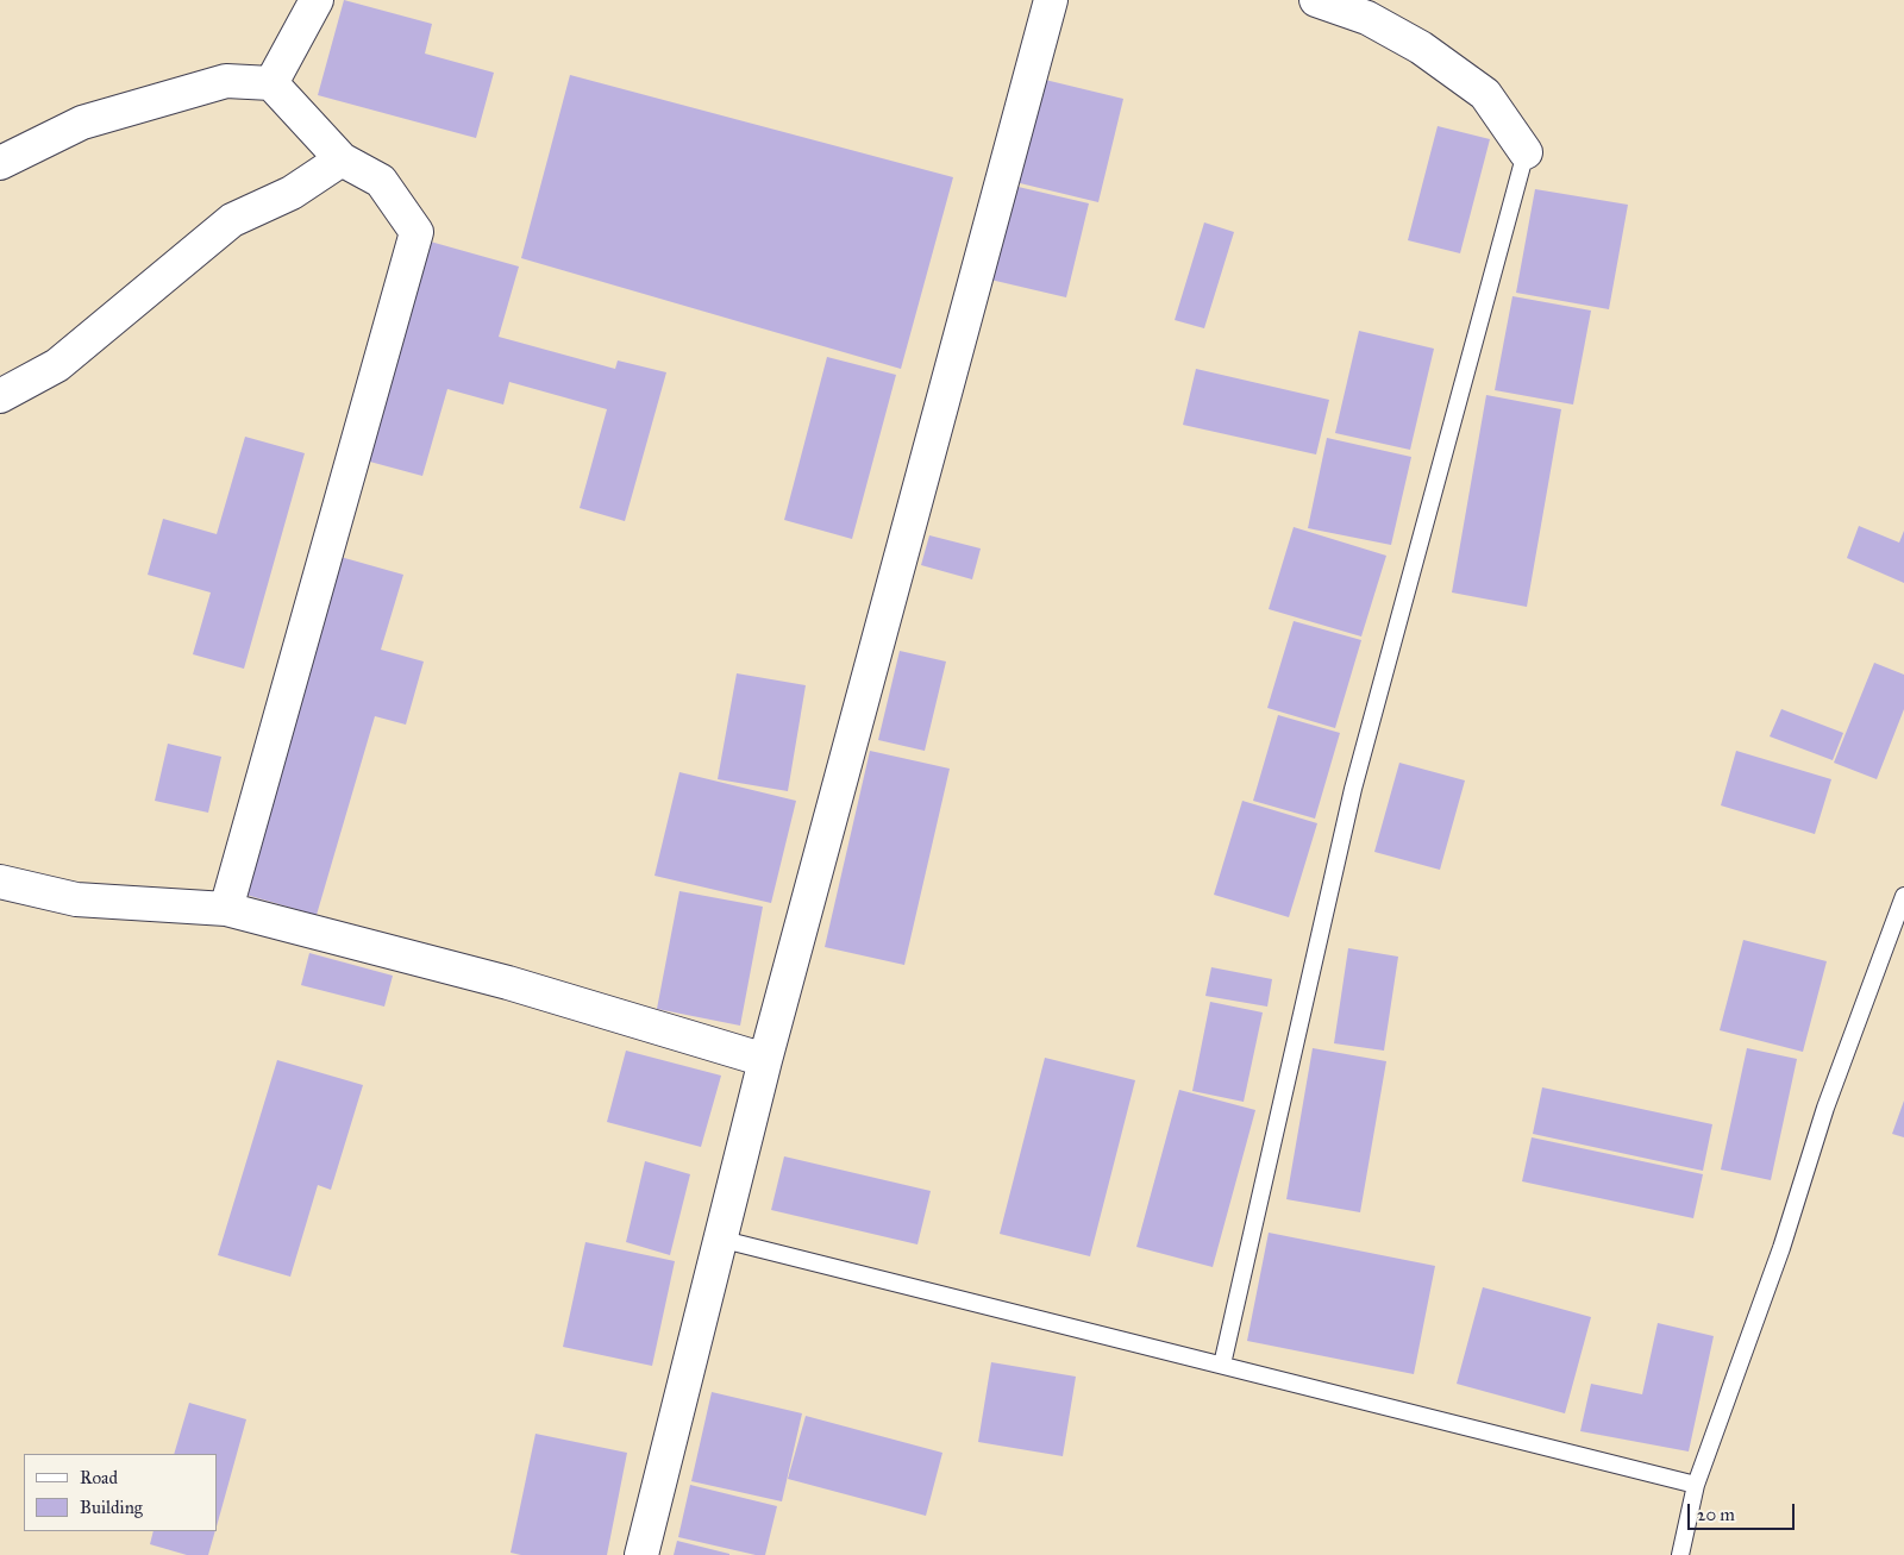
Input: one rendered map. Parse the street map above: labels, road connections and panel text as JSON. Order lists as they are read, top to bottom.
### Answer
{
  "legend": ["Road", "Building"],
  "scale_bar": "20 m"
}
